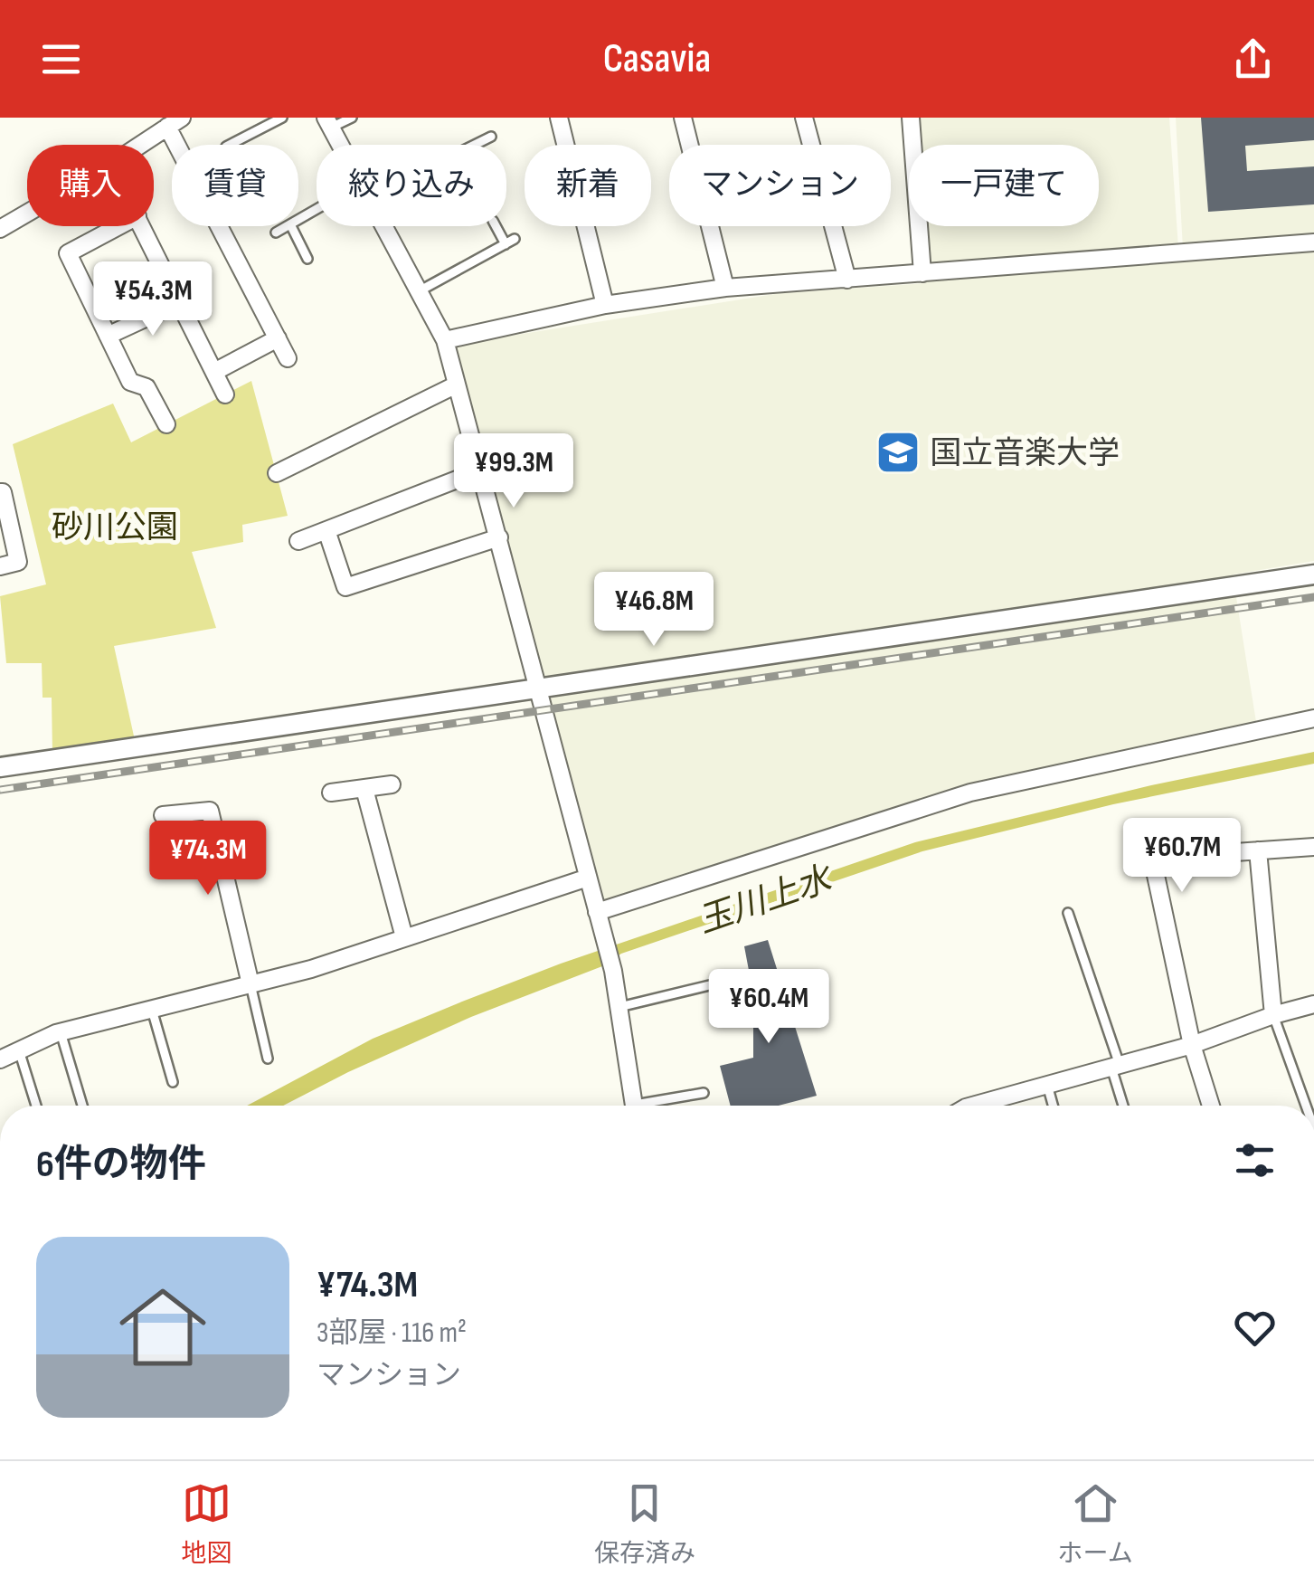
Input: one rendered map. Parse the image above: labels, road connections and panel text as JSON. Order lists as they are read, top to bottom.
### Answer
{
  "water": ["玉川上水"],
  "parks": ["砂川公園"],
  "places": {
    "school or university": ["国立音楽大学"]
  },
  "page": {
    "header": "Casavia",
    "chip": [
      "購入",
      "賃貸",
      "絞り込み",
      "新着",
      "マンション",
      "一戸建て"
    ],
    "price": [
      "¥54.3M",
      "¥99.3M",
      "¥46.8M",
      "¥60.7M",
      "¥74.3M",
      "¥60.4M"
    ],
    "heading": "6件の物件",
    "list": [
      {
        "name": "¥74.3M",
        "note": "3部屋 · 116 m² · マンション"
      }
    ],
    "tabs": ["地図", "保存済み", "ホーム"]
  }
}
